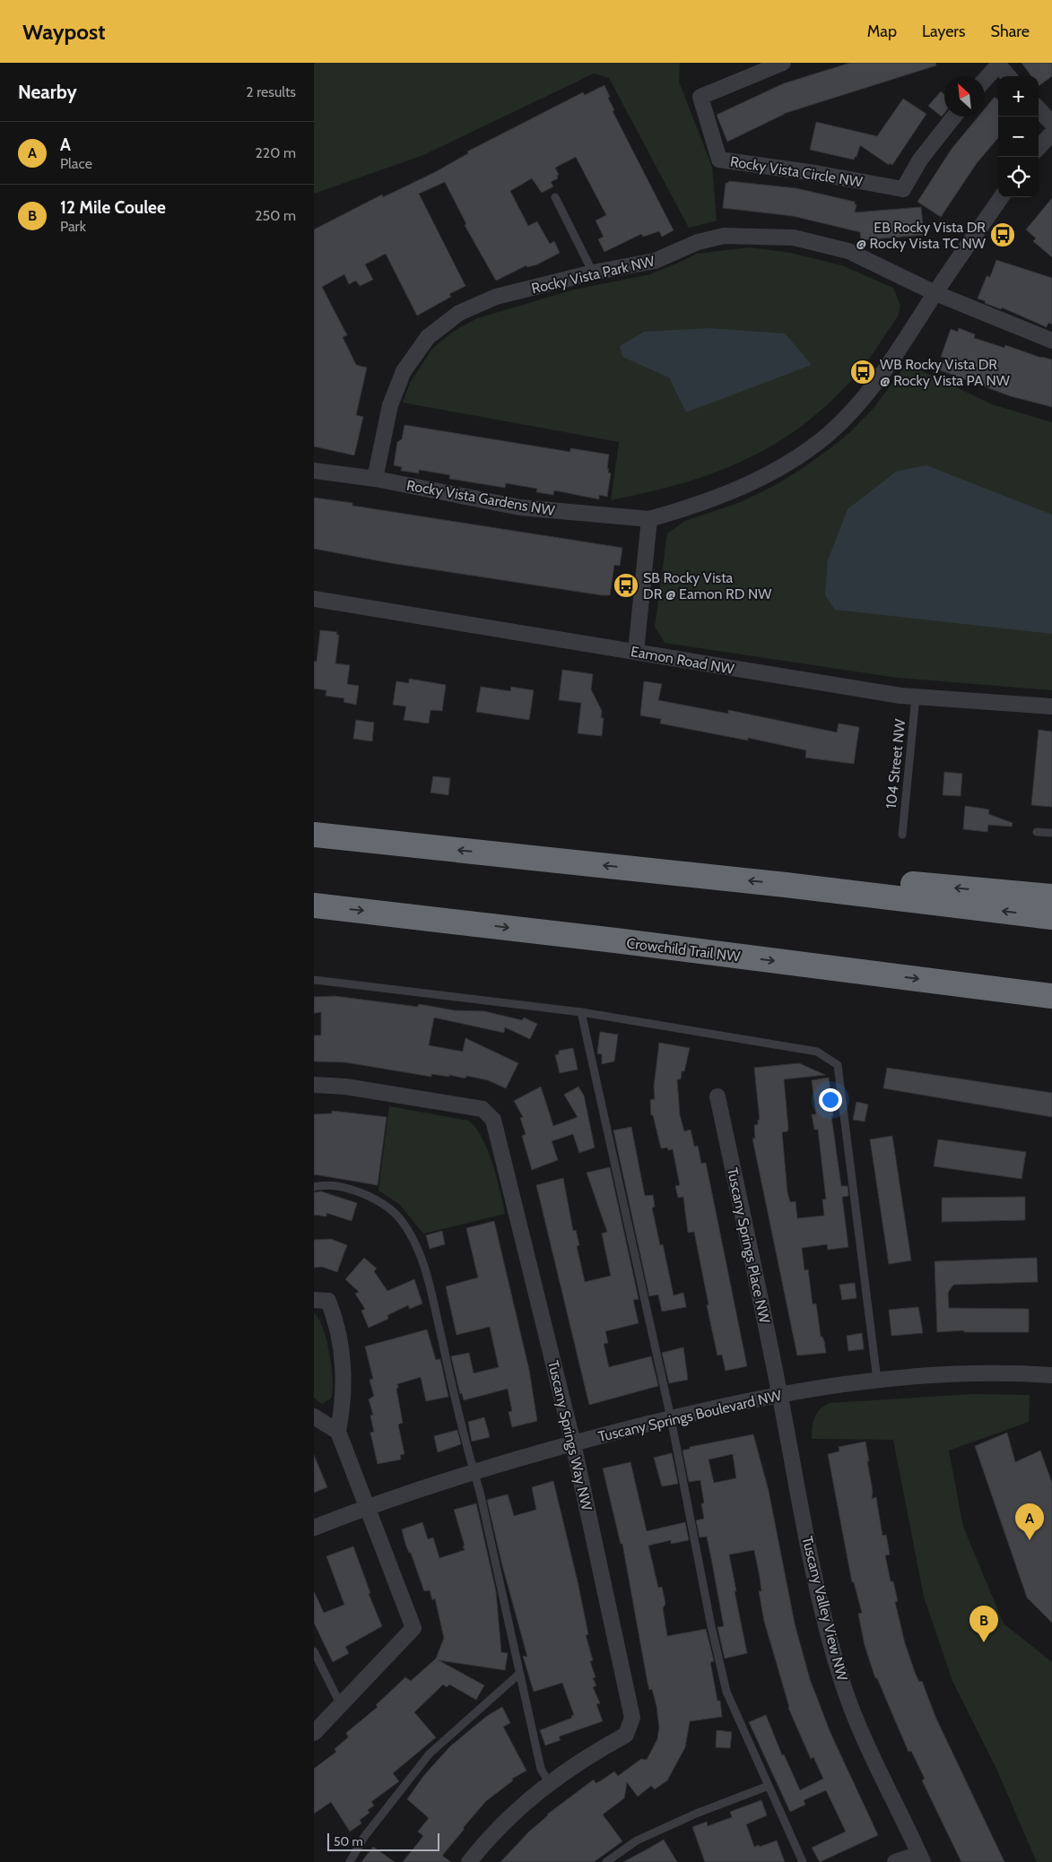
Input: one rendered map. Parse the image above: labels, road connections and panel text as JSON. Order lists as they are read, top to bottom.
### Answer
{
  "streets": {
    "highway": ["Crowchild Trail NW"],
    "street": [
      "Rocky Vista Circle NW",
      "Rocky Vista Park NW",
      "Rocky Vista Gardens NW",
      "Eamon Road NW",
      "Tuscany Springs Place NW",
      "Tuscany Springs Boulevard NW",
      "Tuscany Springs Way NW",
      "Tuscany Valley View NW"
    ],
    "lane": ["104 Street NW"]
  },
  "crossings": [
    ["Rocky Vista Park NW", "Rocky Vista Gardens NW"],
    ["Eamon Road NW", "104 Street NW"],
    ["Tuscany Springs Place NW", "Tuscany Springs Boulevard NW"],
    ["Tuscany Springs Place NW", "Tuscany Valley View NW"],
    ["Tuscany Springs Boulevard NW", "Tuscany Springs Way NW"],
    ["Tuscany Springs Boulevard NW", "Tuscany Valley View NW"]
  ],
  "places": {
    "bus stop": ["EB Rocky Vista DR @ Rocky Vista TC NW", "WB Rocky Vista DR @ Rocky Vista PA NW", "SB Rocky Vista DR @ Eamon RD NW"]
  },
  "scale_bar": "50 m",
  "north": "top left",
  "page": {
    "header": "Waypost",
    "nav": ["Map", "Layers", "Share"],
    "heading": ["Nearby", "2 results"],
    "map_buttons": ["+", "−"],
    "list": [
      {
        "mark": "A",
        "name": "A",
        "note": "Place",
        "value": "220 m"
      },
      {
        "mark": "B",
        "name": "12 Mile Coulee",
        "note": "Park",
        "value": "250 m"
      }
    ],
    "pins": ["A", "B"],
    "scale": "50 m"
  }
}
